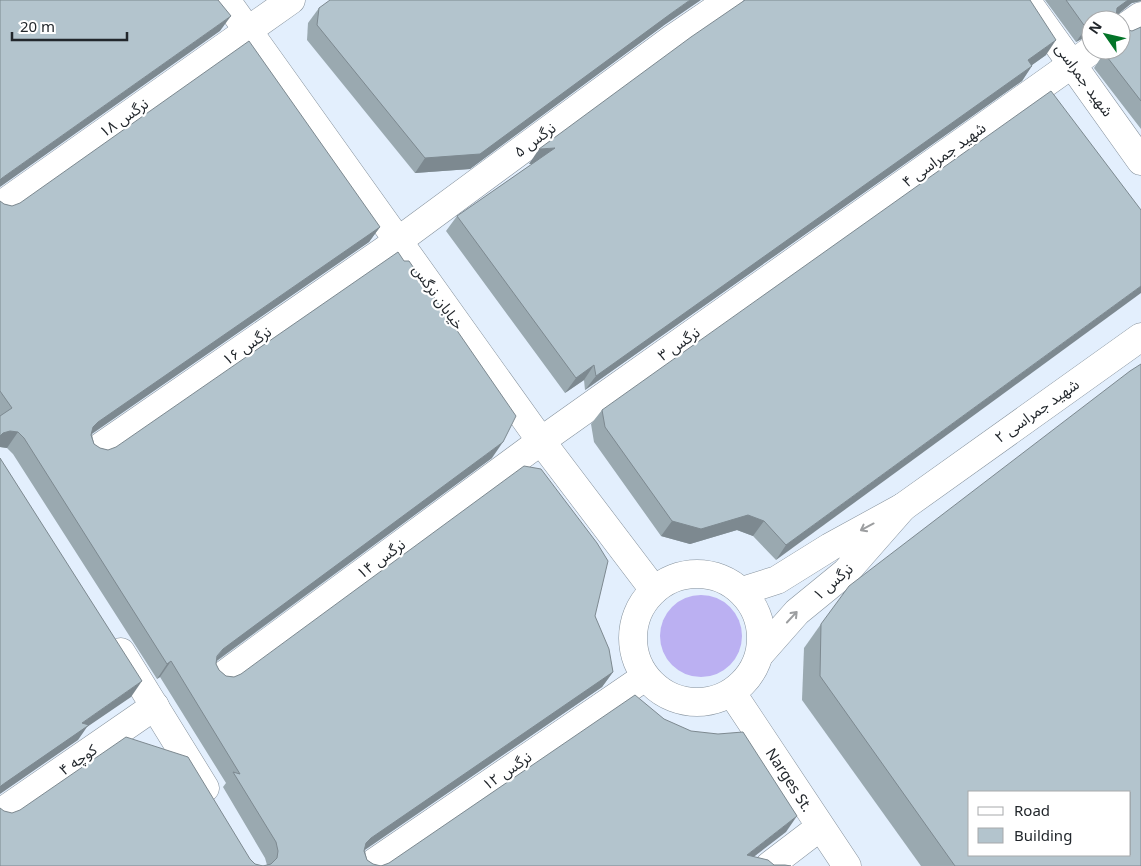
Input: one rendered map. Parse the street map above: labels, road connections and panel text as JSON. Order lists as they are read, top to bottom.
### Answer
{
  "streets": {
    "street": [
      "شهید جمراسی",
      "نرگس ۱۸",
      "نرگس ۵",
      "شهید جمراسی ۴",
      "خیابان نرگس",
      "نرگس ۳",
      "نرگس ۱۶",
      "شهید جمراسی ۲",
      "نرگس ۱۴",
      "نرگس ۱",
      "کوچه ۴",
      "نرگس ۱۲",
      "Narges St."
    ]
  },
  "crossings": [
    ["نرگس ۱۸", "خیابان نرگس"],
    ["نرگس ۵", "خیابان نرگس"],
    ["نرگس ۵", "نرگس ۱۶"],
    ["شهید جمراسی ۴", "نرگس ۳"],
    ["خیابان نرگس", "نرگس ۳"],
    ["خیابان نرگس", "نرگس ۱۶"],
    ["خیابان نرگس", "نرگس ۱۴"],
    ["خیابان نرگس", "نرگس ۱"],
    ["خیابان نرگس", "نرگس ۱۲"],
    ["خیابان نرگس", "Narges St."],
    ["نرگس ۳", "نرگس ۱۴"],
    ["شهید جمراسی ۲", "نرگس ۱"],
    ["نرگس ۱", "نرگس ۱۲"],
    ["نرگس ۱", "Narges St."],
    ["نرگس ۱۲", "Narges St."]
  ],
  "legend": ["Road", "Building"],
  "scale_bar": "20 m",
  "north": "top left"
}
